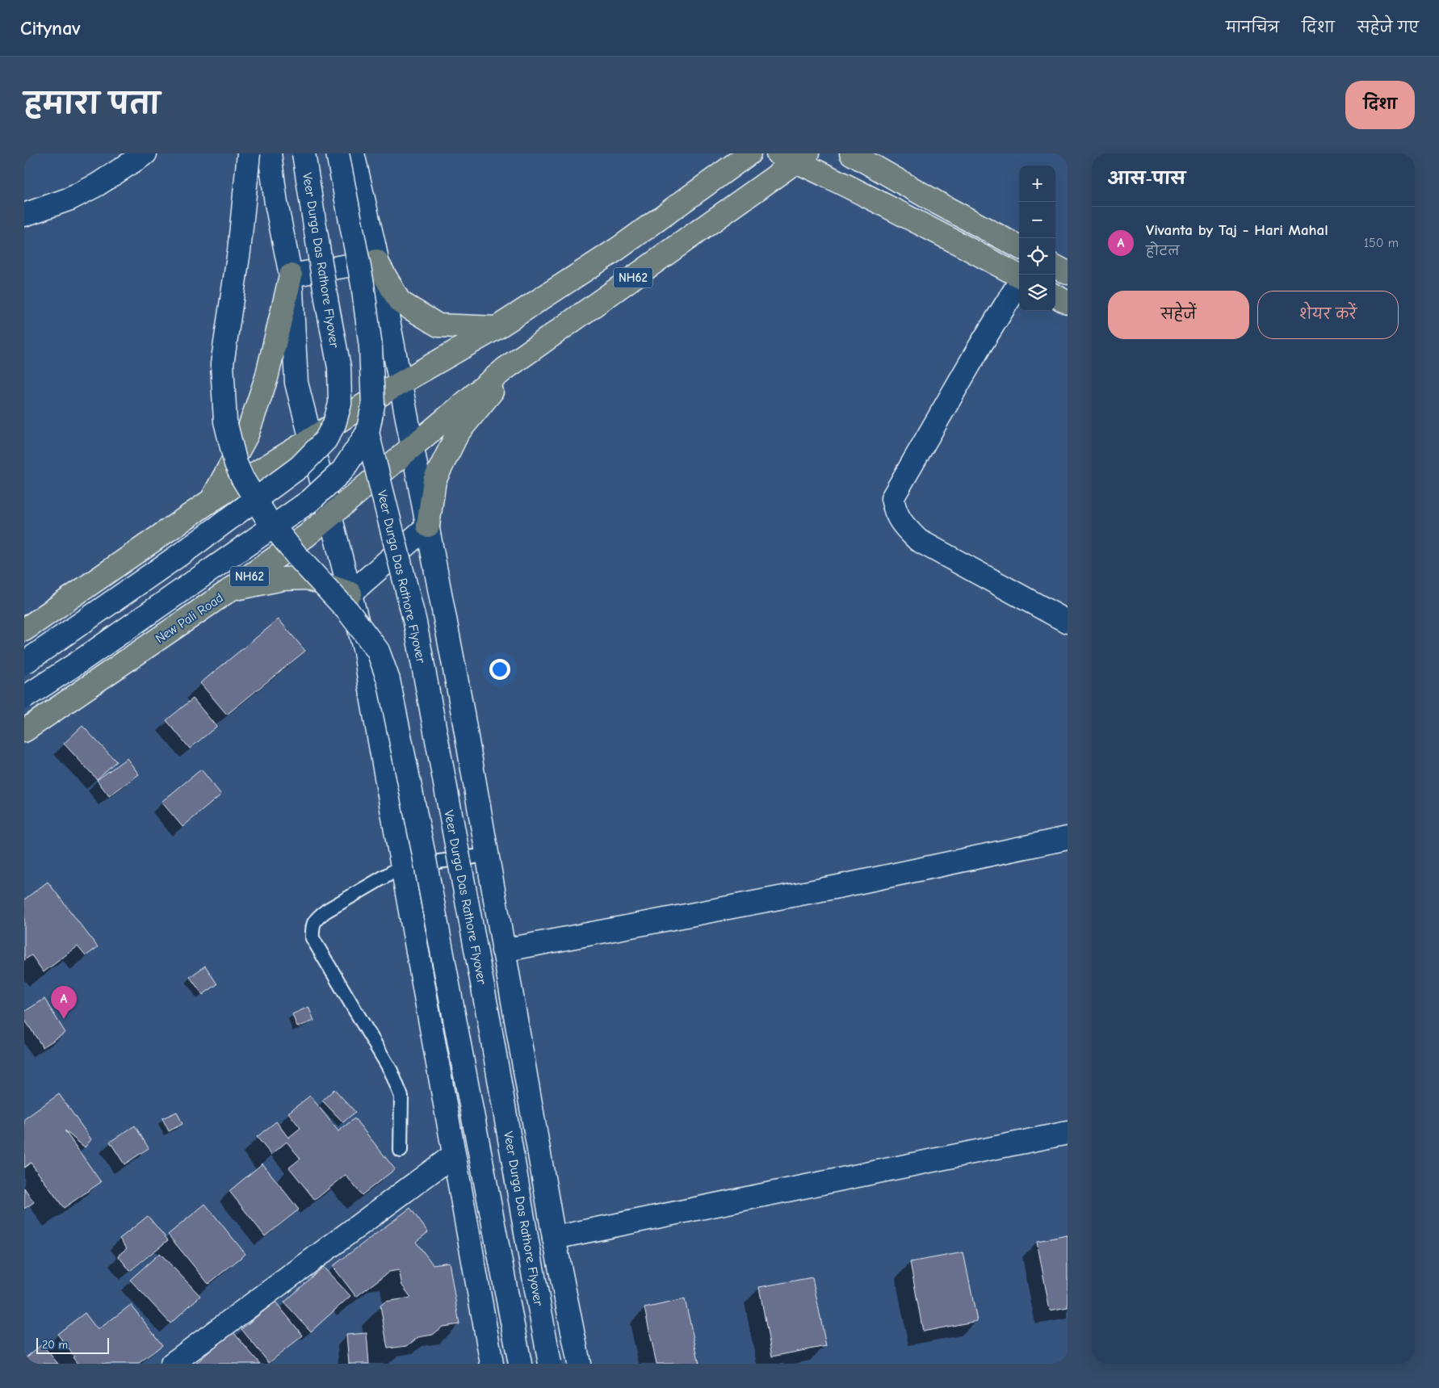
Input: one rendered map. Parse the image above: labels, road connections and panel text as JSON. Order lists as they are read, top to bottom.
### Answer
{
  "streets": {
    "highway": ["NH62", "New Pali Road"],
    "street": ["Veer Durga Das Rathore Flyover"]
  },
  "crossings": [
    ["NH62", "New Pali Road"]
  ],
  "scale_bar": "20 m",
  "page": {
    "header": "Citynav",
    "nav": ["मानचित्र", "दिशा", "सहेजे गए"],
    "title": "हमारा पता",
    "buttons": [
      "दिशा",
      ["सहेजें", "शेयर करें"]
    ],
    "heading": "आस-पास",
    "map_buttons": ["+", "−"],
    "list": [
      {
        "mark": "A",
        "name": "Vivanta by Taj - Hari Mahal",
        "note": "होटल",
        "value": "150 m"
      }
    ],
    "pins": "A",
    "scale": "20 m"
  }
}
